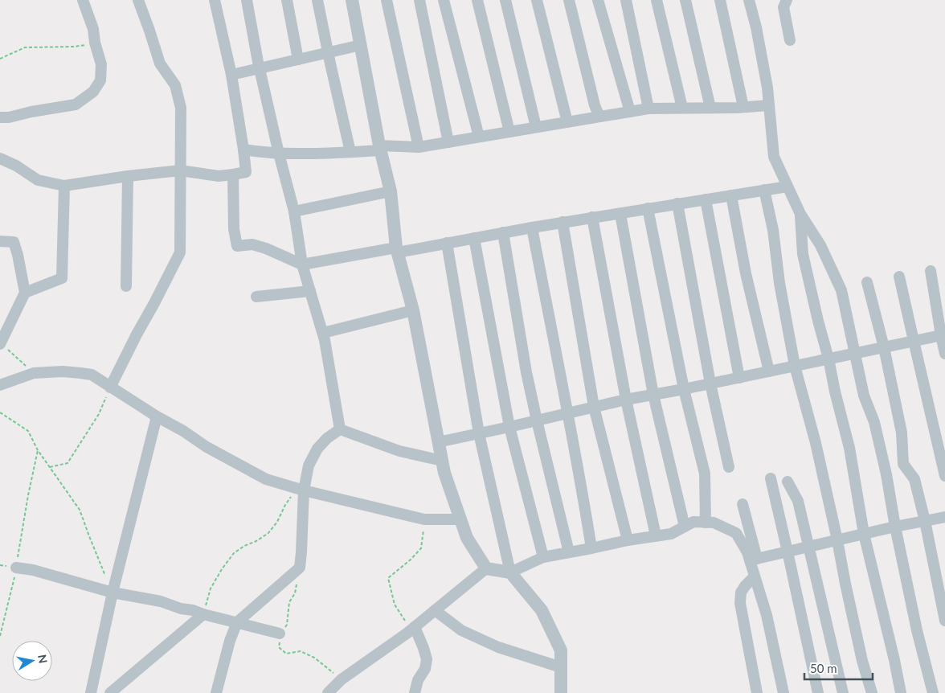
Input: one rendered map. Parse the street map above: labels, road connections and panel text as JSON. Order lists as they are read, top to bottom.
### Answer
{
  "scale_bar": "50 m",
  "north": "right"
}
